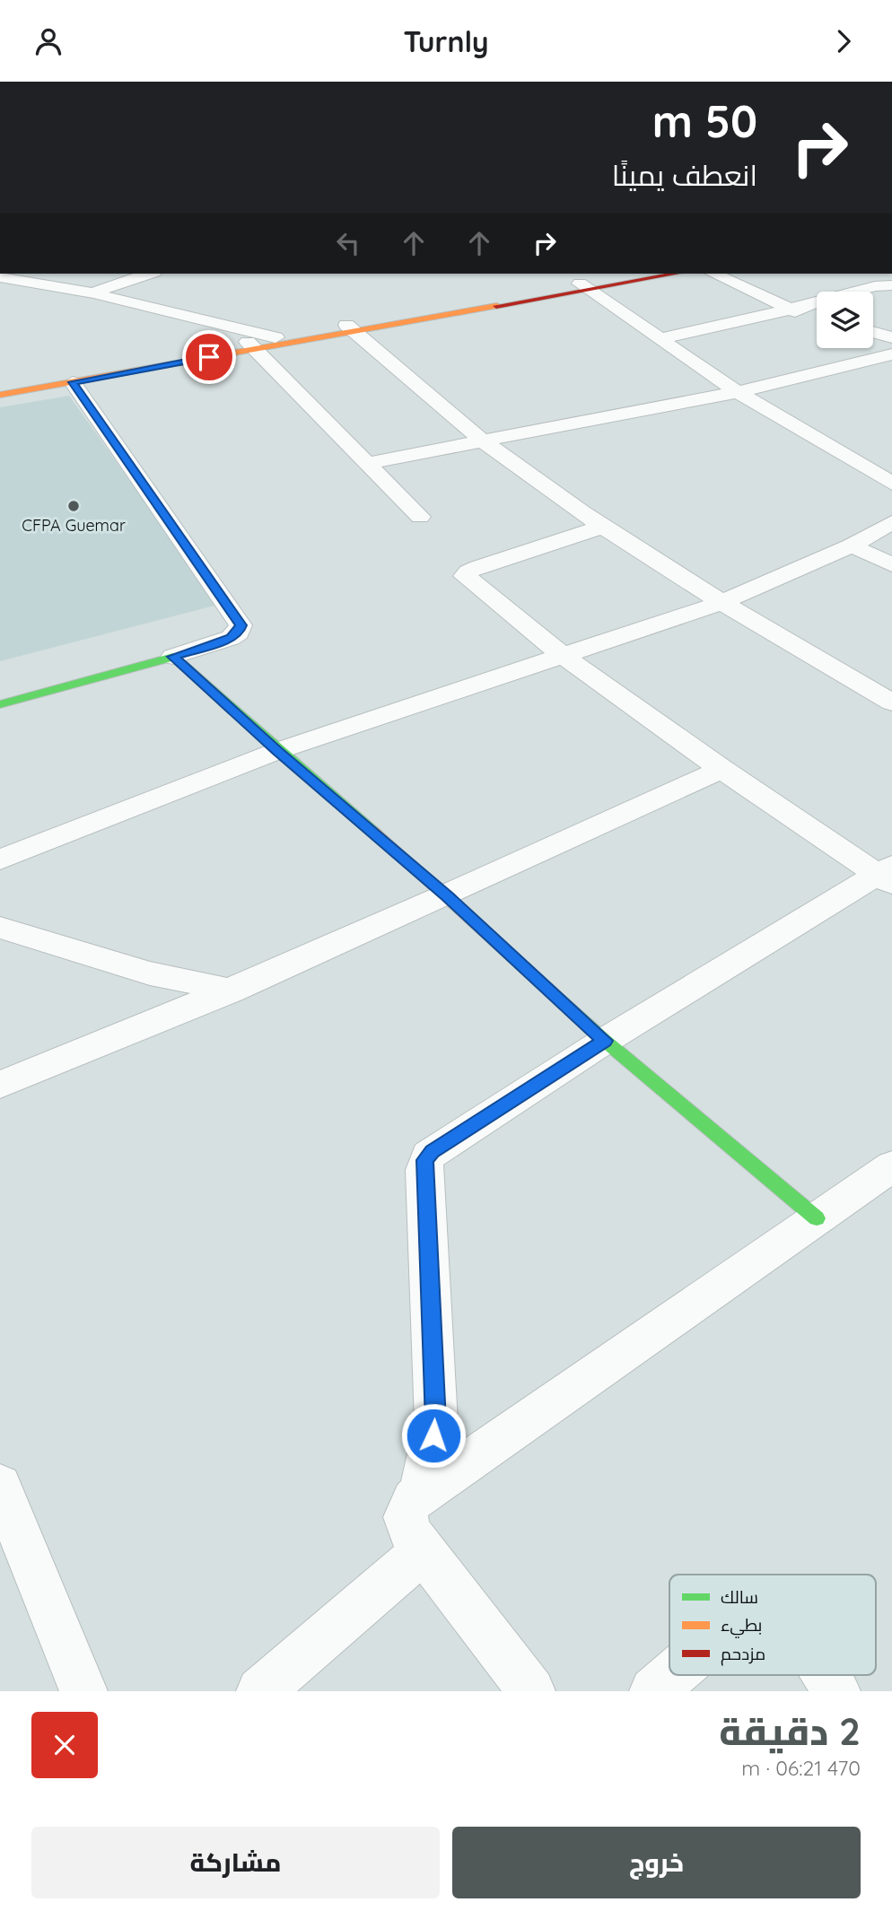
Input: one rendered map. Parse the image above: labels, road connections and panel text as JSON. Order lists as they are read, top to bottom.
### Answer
{
  "places": ["CFPA Guemar"],
  "legend": ["سالك", "بطيء", "مزدحم"],
  "page": {
    "header": "Turnly",
    "turn": ["50 m", "انعطف يمينًا"],
    "heading": ["2 دقيقة", "470 m · 06:21"],
    "buttons": ["خروج", "مشاركة"]
  }
}
